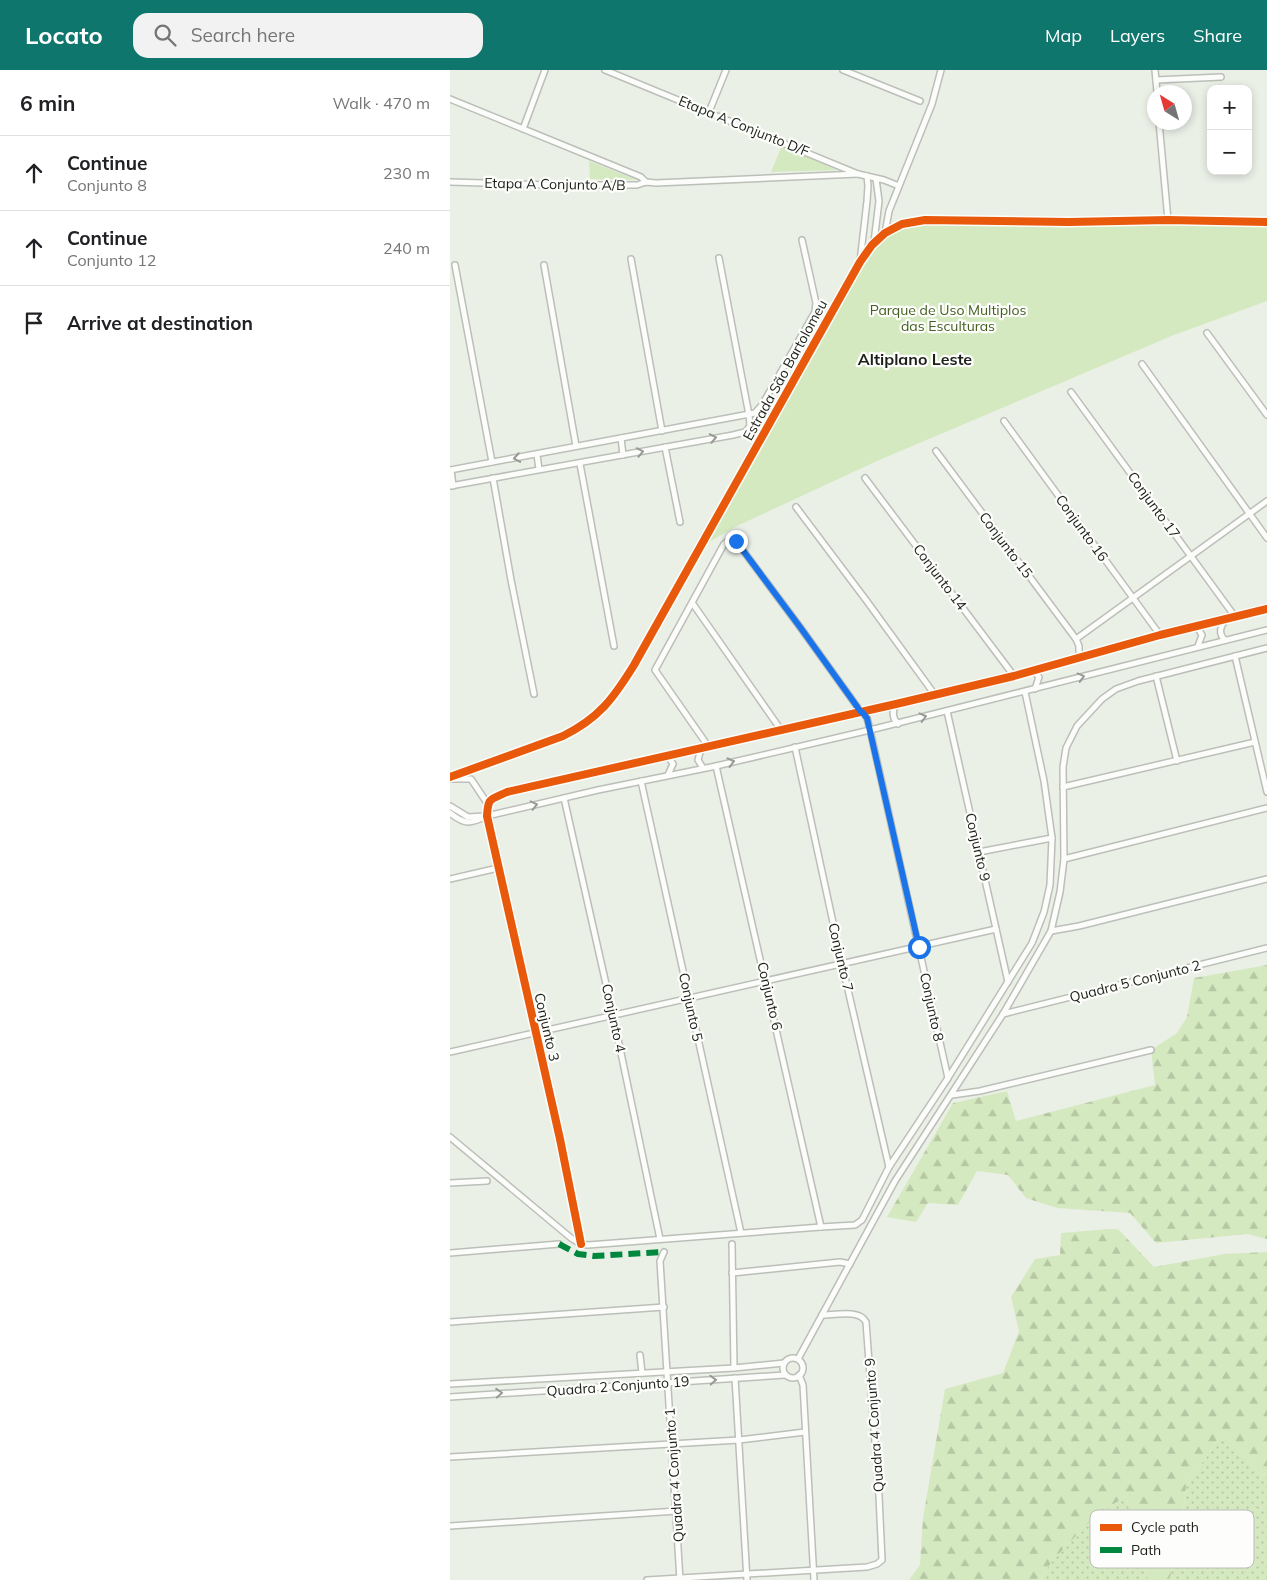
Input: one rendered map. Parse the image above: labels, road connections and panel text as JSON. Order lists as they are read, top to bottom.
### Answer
{
  "streets": {
    "street": [
      "Etapa A Conjunto D/F",
      "Etapa A Conjunto A/B",
      "Estrada São Bartolomeu",
      "Conjunto 17",
      "Conjunto 16",
      "Conjunto 15",
      "Conjunto 14",
      "Conjunto 9",
      "Conjunto 7",
      "Quadra 5 Conjunto 2",
      "Conjunto 6",
      "Conjunto 5",
      "Conjunto 8",
      "Conjunto 4",
      "Conjunto 3",
      "Quadra 2 Conjunto 19",
      "Quadra 4 Conjunto 9",
      "Quadra 4 Conjunto 1"
    ]
  },
  "crossings": [
    ["Quadra 2 Conjunto 19", "Quadra 4 Conjunto 1"]
  ],
  "districts": ["Altiplano Leste"],
  "parks": ["Parque de Uso Multiplos das Esculturas"],
  "legend": ["Cycle path", "Path"],
  "north": "top left",
  "page": {
    "header": "Locato",
    "search": "Search here",
    "nav": ["Map", "Layers", "Share"],
    "heading": ["6 min", "Walk · 470 m"],
    "map_buttons": ["+", "−"],
    "list": [
      ["Continue", "Conjunto 8", "230 m"],
      ["Continue", "Conjunto 12", "240 m"],
      "Arrive at destination"
    ]
  }
}
